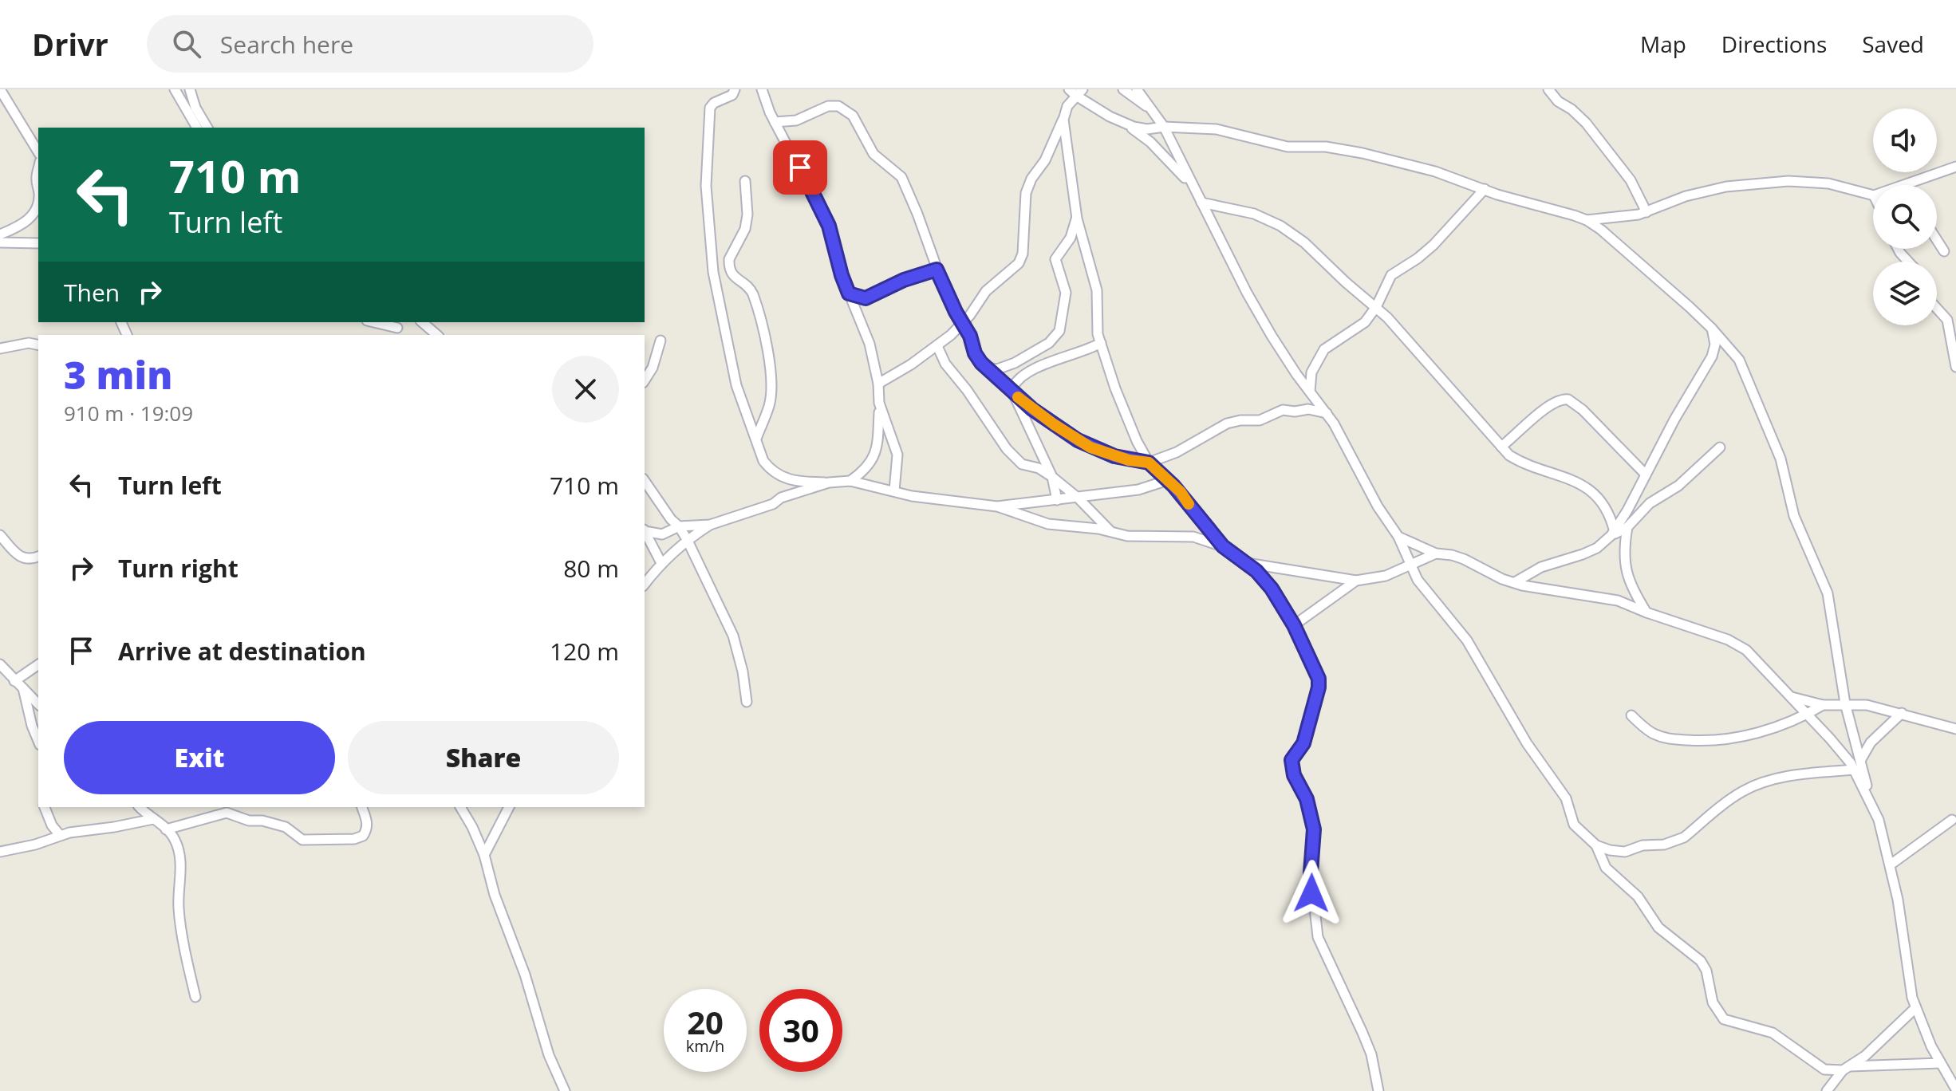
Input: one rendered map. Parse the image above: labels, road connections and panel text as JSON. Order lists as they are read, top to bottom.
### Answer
{
  "page": {
    "header": "Drivr",
    "search": "Search here",
    "nav": ["Map", "Directions", "Saved"],
    "turn": ["710 m", "Turn left"],
    "then": "Then",
    "heading": ["3 min", "910 m · 19:09"],
    "list": [
      {
        "name": "Turn left",
        "value": "710 m"
      },
      {
        "name": "Turn right",
        "value": "80 m"
      },
      {
        "name": "Arrive at destination",
        "value": "120 m"
      }
    ],
    "buttons": ["Exit", "Share"],
    "speed": "20 km/h",
    "limit": "30"
  }
}
